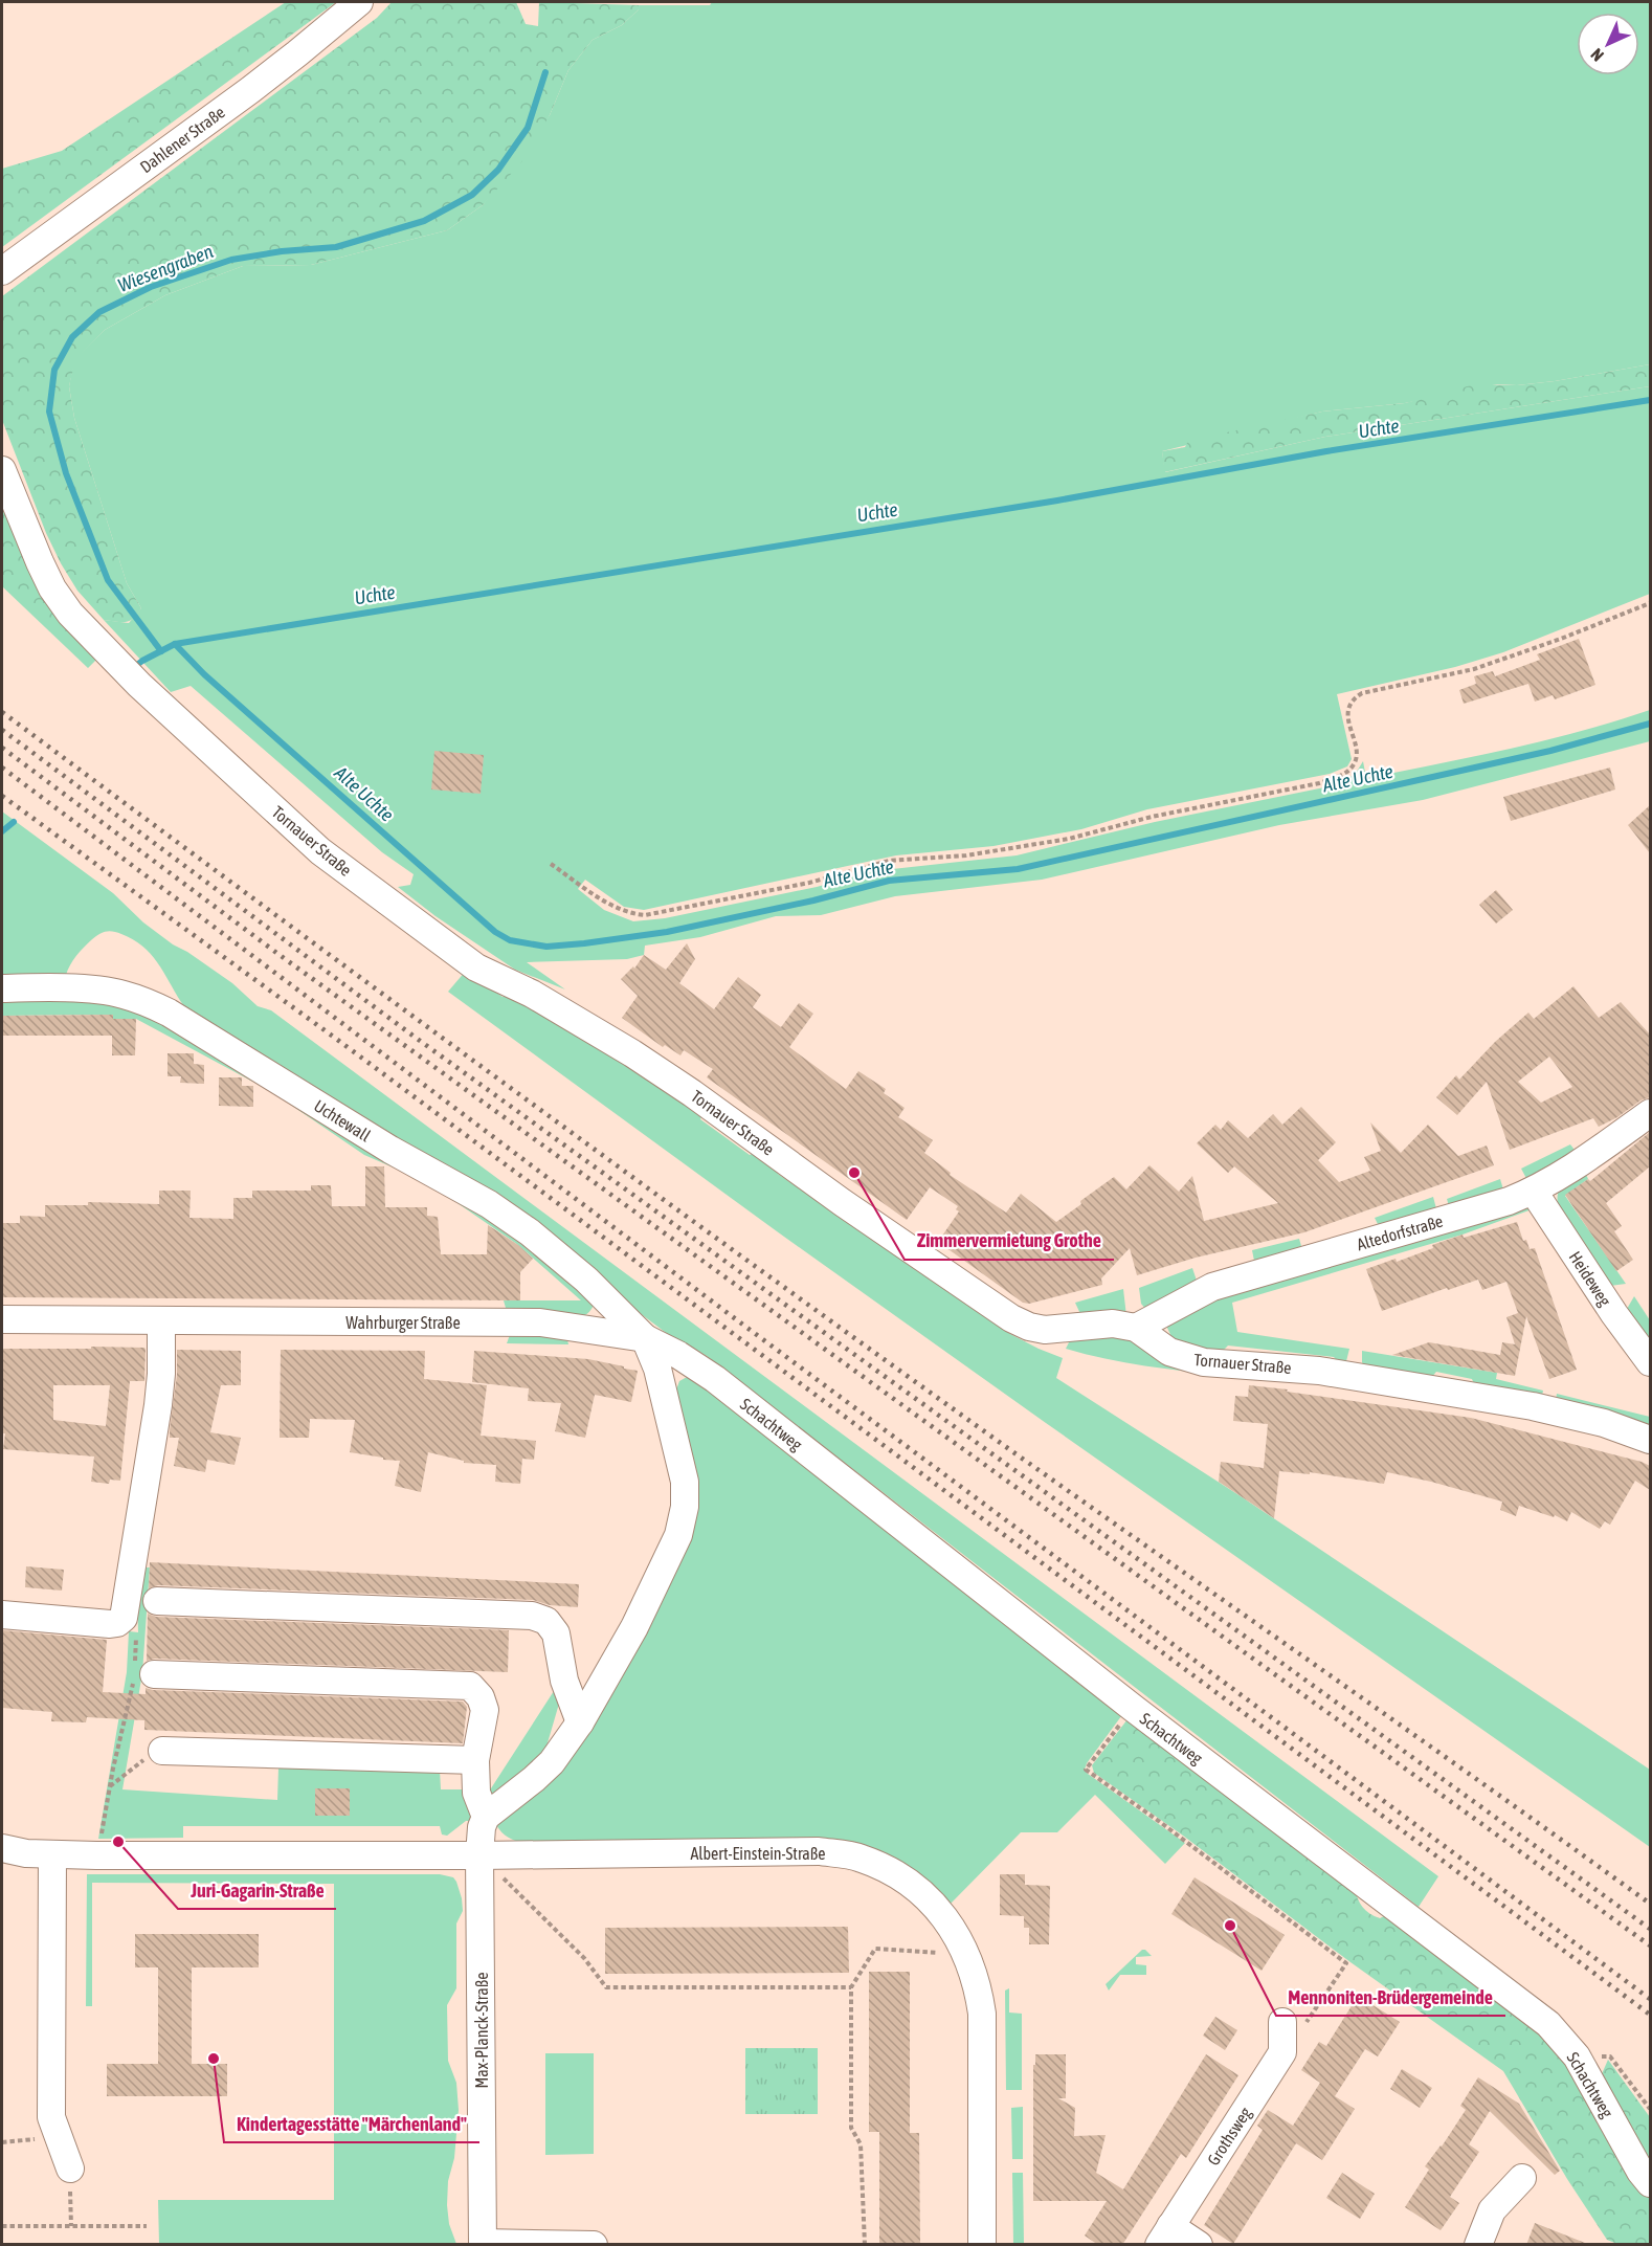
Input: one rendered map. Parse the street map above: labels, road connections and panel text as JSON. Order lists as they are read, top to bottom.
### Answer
{
  "streets": {
    "street": [
      "Dahlener Straße",
      "Tornauer Straße",
      "Uchtewall",
      "Altedorfstraße",
      "Heideweg",
      "Wahrburger Straße",
      "Schachtweg",
      "Albert-Einstein-Straße",
      "Max-Planck-Straße",
      "Grothsweg"
    ]
  },
  "crossings": [
    ["Tornauer Straße", "Altedorfstraße"],
    ["Uchtewall", "Wahrburger Straße"],
    ["Uchtewall", "Schachtweg"],
    ["Altedorfstraße", "Heideweg"],
    ["Wahrburger Straße", "Schachtweg"],
    ["Albert-Einstein-Straße", "Max-Planck-Straße"]
  ],
  "water": ["Wiesengraben", "Uchte", "Alte Uchte"],
  "places": [
    "Zimmervermietung Grothe",
    "Juri-Gagarin-Straße",
    "Mennoniten-Brüdergemeinde",
    "Kindertagesstätte \"Märchenland\""
  ],
  "north": "bottom left"
}
